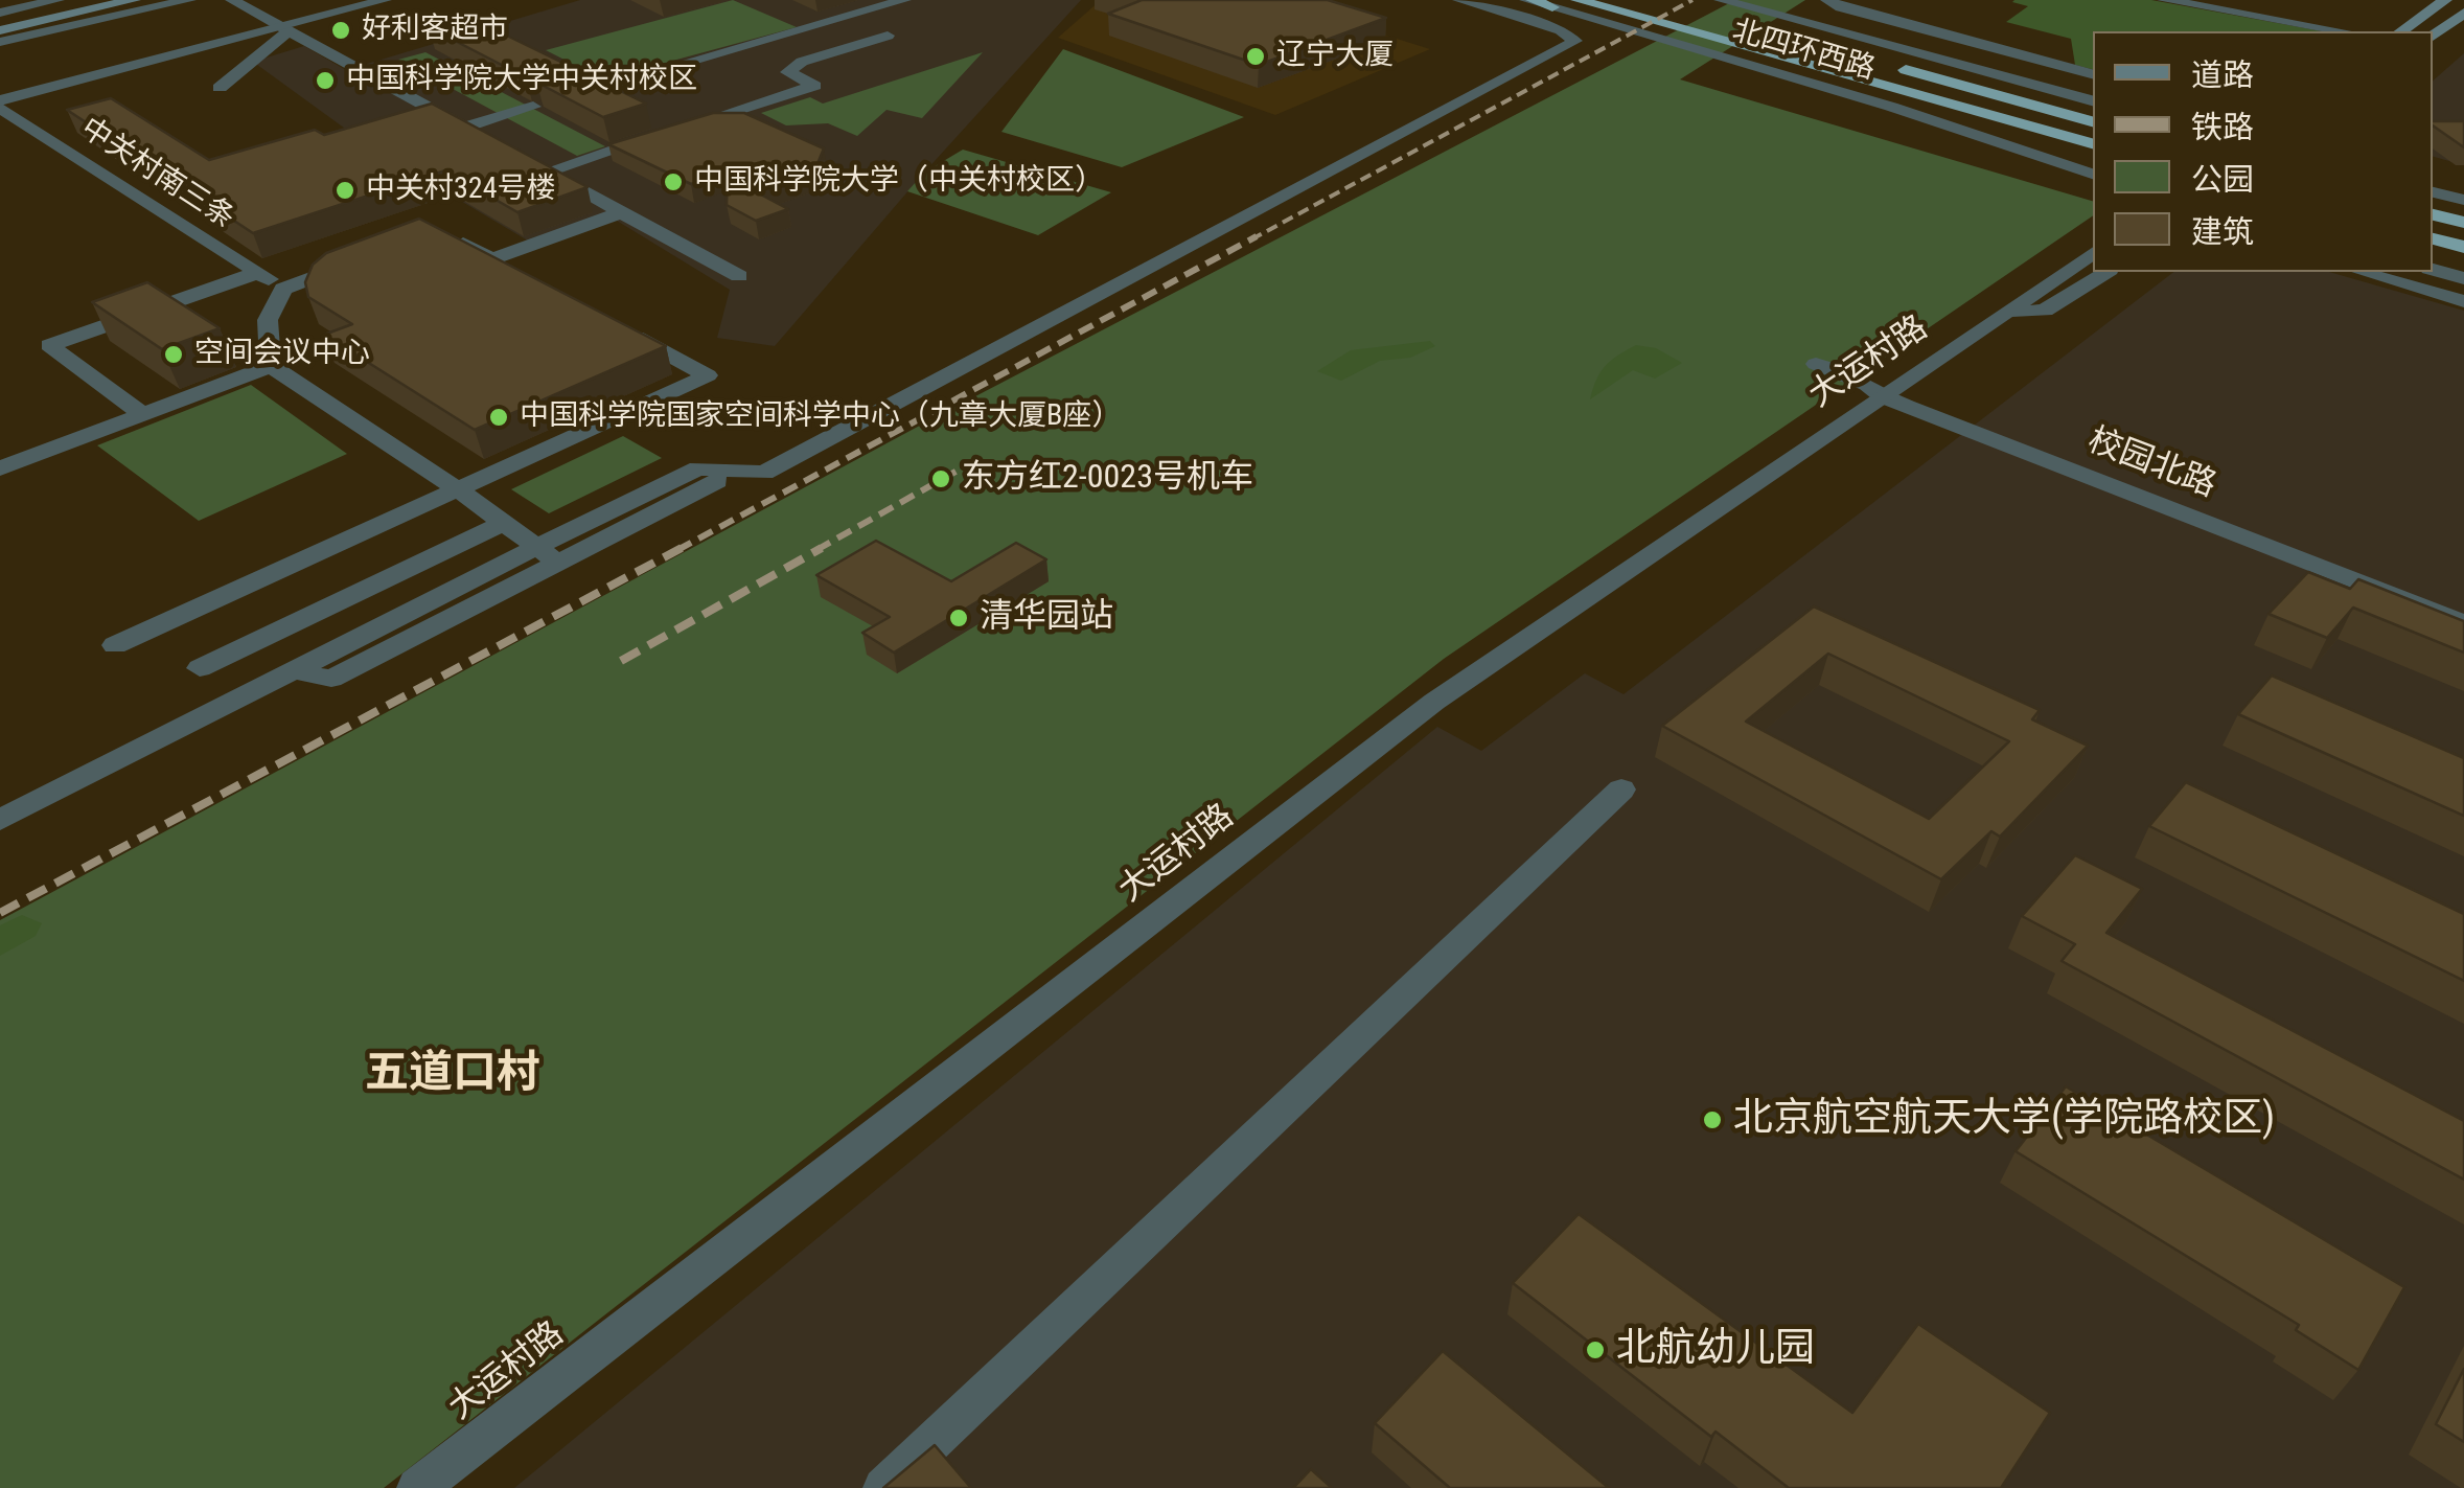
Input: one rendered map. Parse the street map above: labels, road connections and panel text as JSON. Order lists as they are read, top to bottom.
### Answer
{
  "streets": {
    "highway": ["北四环西路"],
    "street": ["中关村南三条", "大运村路", "校园北路"]
  },
  "crossings": [
    ["大运村路", "校园北路"]
  ],
  "districts": ["五道口村"],
  "places": [
    "好利客超市",
    "辽宁大厦",
    "中国科学院大学中关村校区",
    "中国科学院大学（中关村校区）",
    "中关村324号楼",
    "空间会议中心",
    "中国科学院国家空间科学中心（九章大厦B座）",
    "东方红2-0023号机车",
    "清华园站",
    "北京航空航天大学(学院路校区)",
    "北航幼儿园"
  ],
  "legend": [
    "道路",
    "铁路",
    "公园",
    "建筑"
  ]
}
